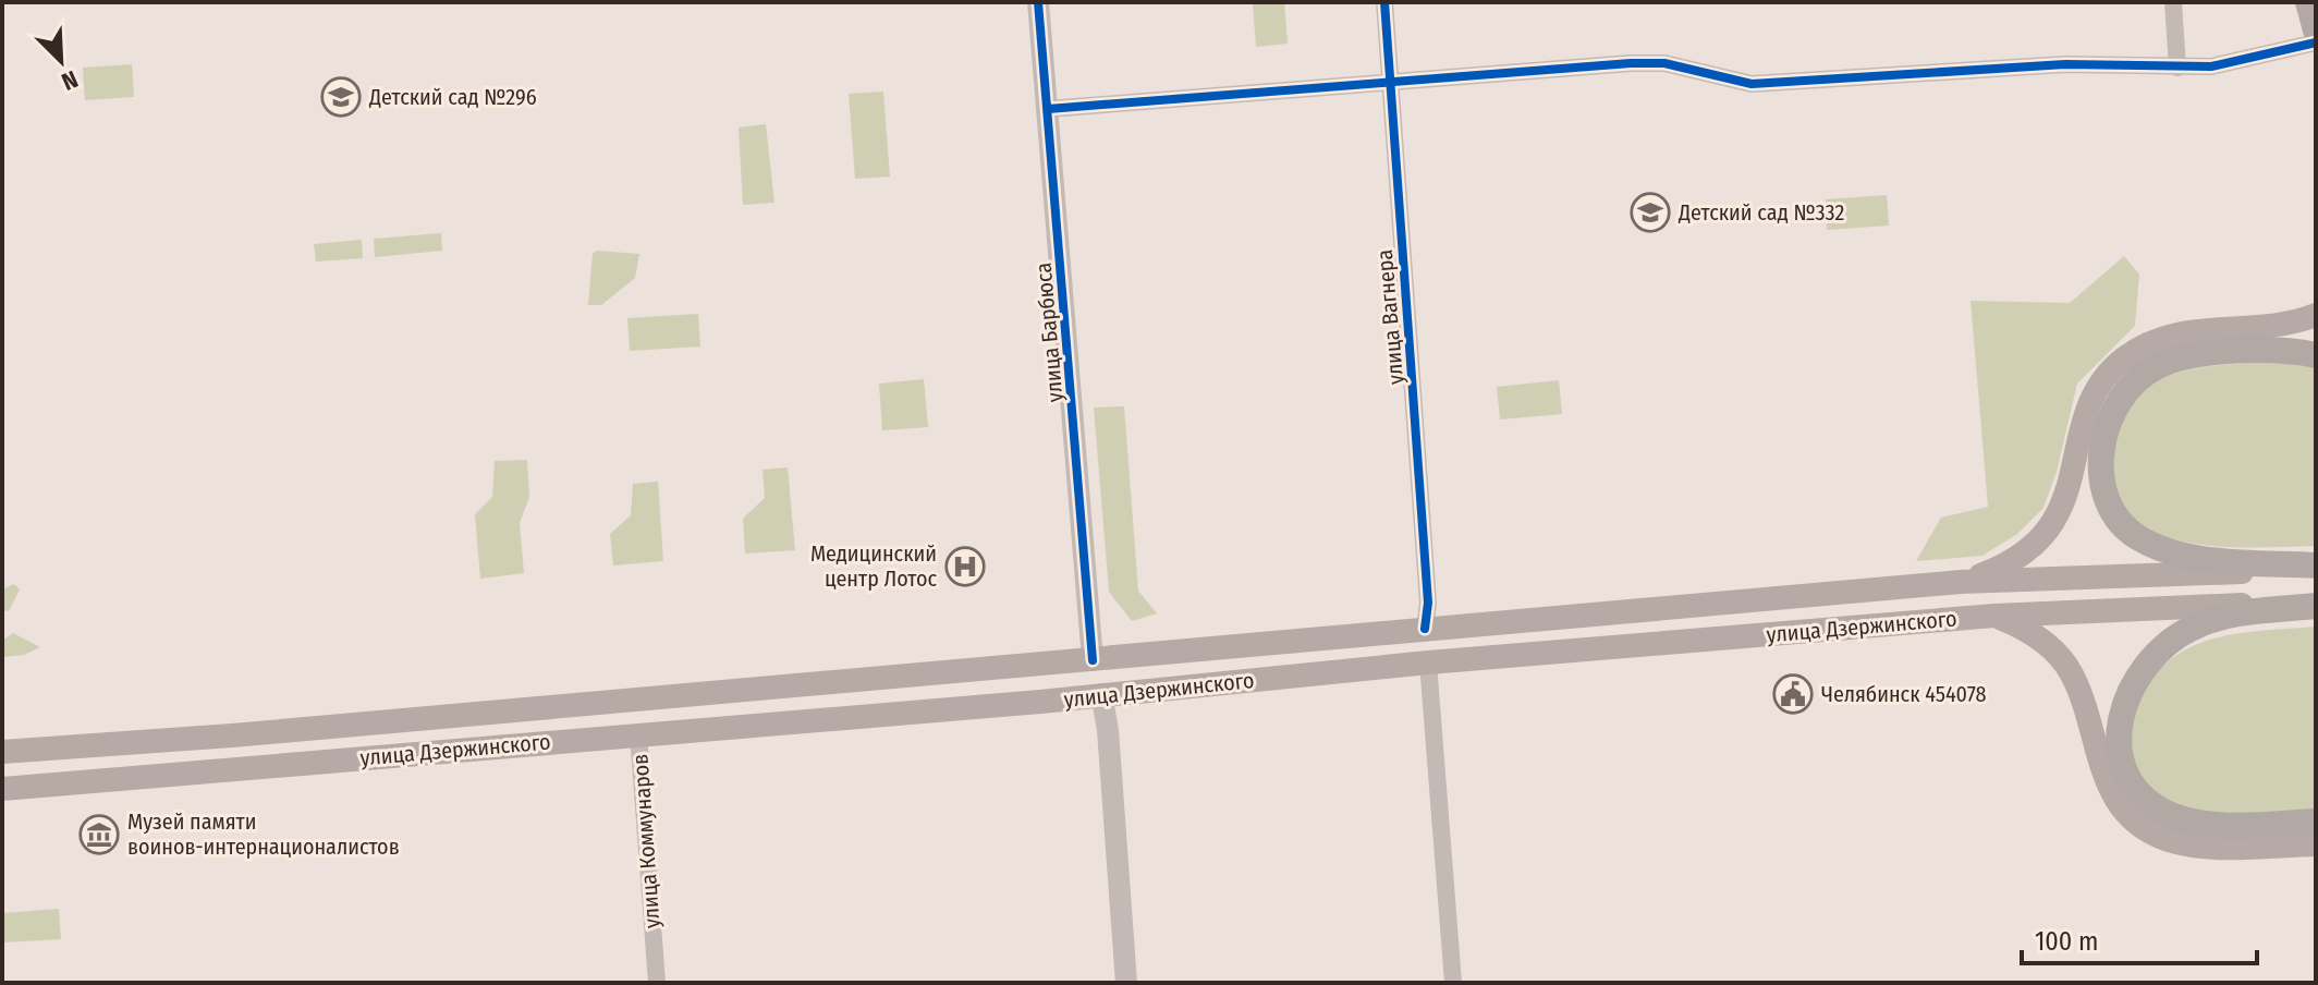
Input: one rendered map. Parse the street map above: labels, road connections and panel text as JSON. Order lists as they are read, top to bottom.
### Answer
{
  "streets": {
    "main road": [
      "улица Вагнера",
      "улица Барбюса",
      "улица Дзержинского",
      "улица Коммунаров"
    ]
  },
  "crossings": [
    ["улица Вагнера", "улица Дзержинского"],
    ["улица Барбюса", "улица Дзержинского"],
    ["улица Дзержинского", "улица Коммунаров"]
  ],
  "places": {
    "school or university": ["Детский сад №296", "Детский cад №332"],
    "hospital": ["Медицинский центр Лотос"],
    "public building": ["Челябинск 454078"],
    "museum": ["Музей памяти воинов-интернационалистов"]
  },
  "scale_bar": "100 m",
  "north": "bottom right"
}
